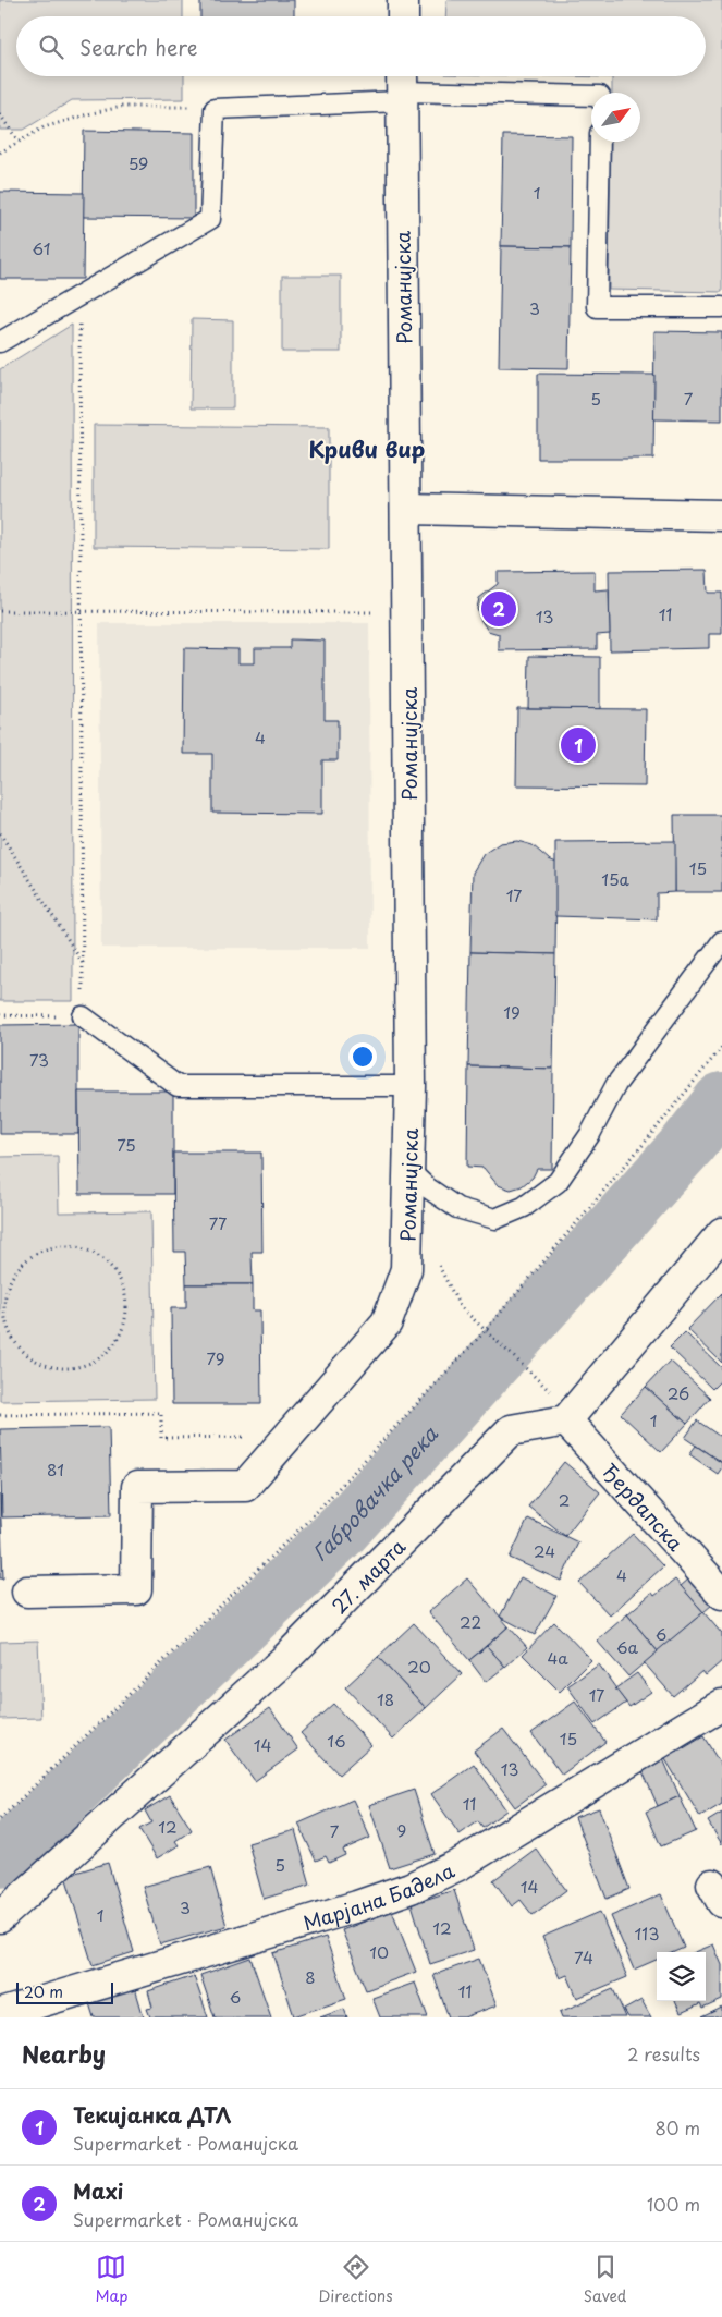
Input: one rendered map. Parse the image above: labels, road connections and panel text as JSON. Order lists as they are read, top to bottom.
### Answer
{
  "streets": {
    "street": [
      "Романијска",
      "Ђердапска",
      "27. марта",
      "Марјана Бадела"
    ]
  },
  "crossings": [
    ["Ђердапска", "27. марта"]
  ],
  "districts": ["Криви вир"],
  "water": ["Габровачка река"],
  "house_numbers": [
    "59",
    "1",
    "61",
    "3",
    "5",
    "7",
    "11",
    "13",
    "4",
    "15",
    "15a",
    "17",
    "19",
    "73",
    "75",
    "77",
    "79",
    "26",
    "1",
    "81",
    "2",
    "24",
    "4",
    "22",
    "6",
    "6a",
    "4a",
    "20",
    "17",
    "18",
    "15",
    "16",
    "14",
    "13",
    "11",
    "12",
    "9",
    "7",
    "5",
    "14",
    "3",
    "1",
    "12",
    "113",
    "10",
    "74",
    "8",
    "11",
    "6"
  ],
  "scale_bar": "20 m",
  "north": "top right",
  "page": {
    "search": "Search here",
    "pins": ["2", "1"],
    "scale": "20 m",
    "heading": ["Nearby", "2 results"],
    "list": [
      {
        "mark": "1",
        "name": "Текијанка ДТЛ",
        "note": "Supermarket · Романијска",
        "value": "80 m"
      },
      {
        "mark": "2",
        "name": "Maxi",
        "note": "Supermarket · Романијска",
        "value": "100 m"
      }
    ],
    "nav": ["Map", "Directions", "Saved"]
  }
}
